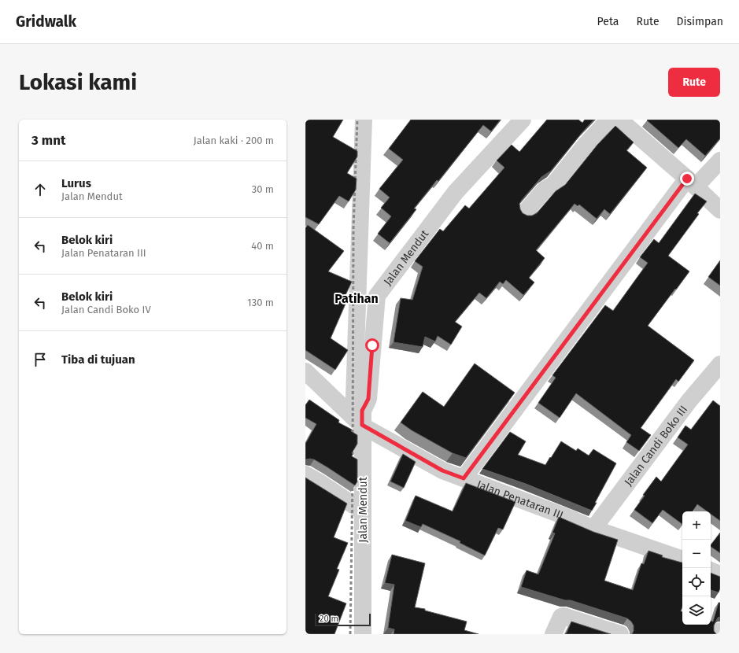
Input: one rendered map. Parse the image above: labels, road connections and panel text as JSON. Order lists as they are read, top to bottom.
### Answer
{
  "streets": {
    "street": ["Jalan Mendut", "Jalan Candi Boko III", "Jalan Penataran III"]
  },
  "crossings": [
    ["Jalan Mendut", "Jalan Penataran III"],
    ["Jalan Candi Boko III", "Jalan Penataran III"]
  ],
  "districts": ["Patihan"],
  "scale_bar": "20 m",
  "page": {
    "header": "Gridwalk",
    "nav": ["Peta", "Rute", "Disimpan"],
    "buttons": "Rute",
    "title": "Lokasi kami",
    "heading": ["3 mnt", "Jalan kaki · 200 m"],
    "list": [
      ["Lurus", "Jalan Mendut", "30 m"],
      ["Belok kiri", "Jalan Penataran III", "40 m"],
      ["Belok kiri", "Jalan Candi Boko IV", "130 m"],
      "Tiba di tujuan"
    ],
    "map_buttons": ["+", "−"],
    "scale": "20 m"
  }
}
